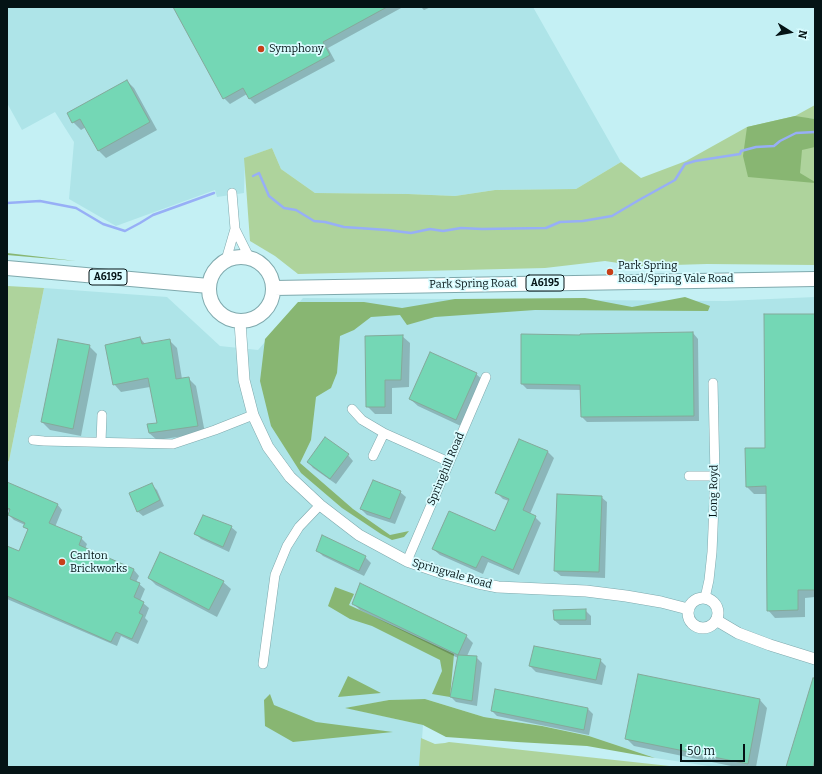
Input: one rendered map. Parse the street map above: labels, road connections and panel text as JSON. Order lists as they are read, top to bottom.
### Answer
{
  "streets": {
    "main road": ["A6195", "Park Spring Road"],
    "street": ["Springhill Road", "Long Royd", "Springvale Road"]
  },
  "crossings": [
    ["A6195", "Park Spring Road"],
    ["A6195", "Springvale Road"],
    ["Park Spring Road", "Springvale Road"],
    ["Springhill Road", "Springvale Road"],
    ["Long Royd", "Springvale Road"]
  ],
  "places": ["Symphony", "Park Spring Road/Spring Vale Road", "Carlton Brickworks"],
  "scale_bar": "50 m",
  "north": "right"
}
